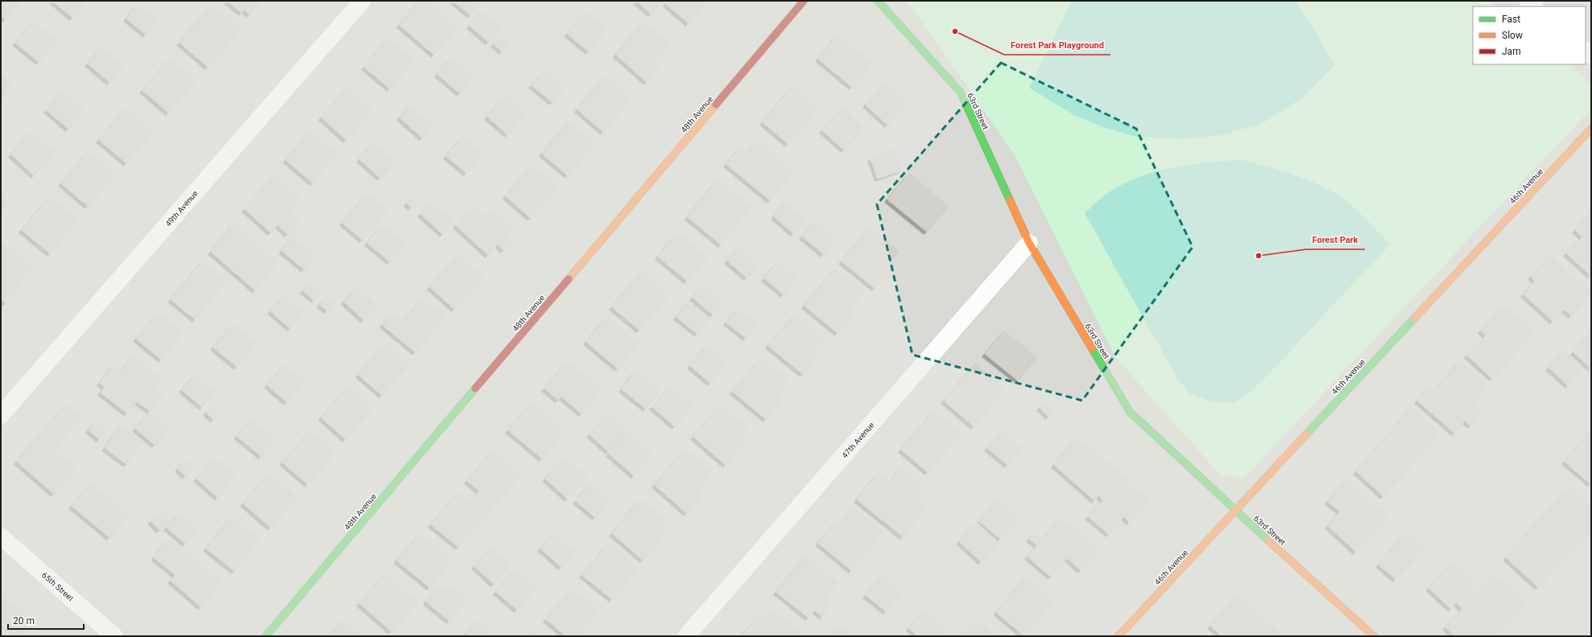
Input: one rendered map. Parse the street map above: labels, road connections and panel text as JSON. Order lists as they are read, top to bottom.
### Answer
{
  "streets": {
    "street": [
      "63rd Street",
      "48th Avenue",
      "46th Avenue",
      "49th Avenue",
      "47th Avenue",
      "65th Street"
    ]
  },
  "crossings": [
    ["63rd Street", "46th Avenue"],
    ["63rd Street", "47th Avenue"]
  ],
  "places": ["Forest Park Playground", "Forest Park"],
  "legend": ["Fast", "Slow", "Jam"],
  "scale_bar": "20 m"
}
